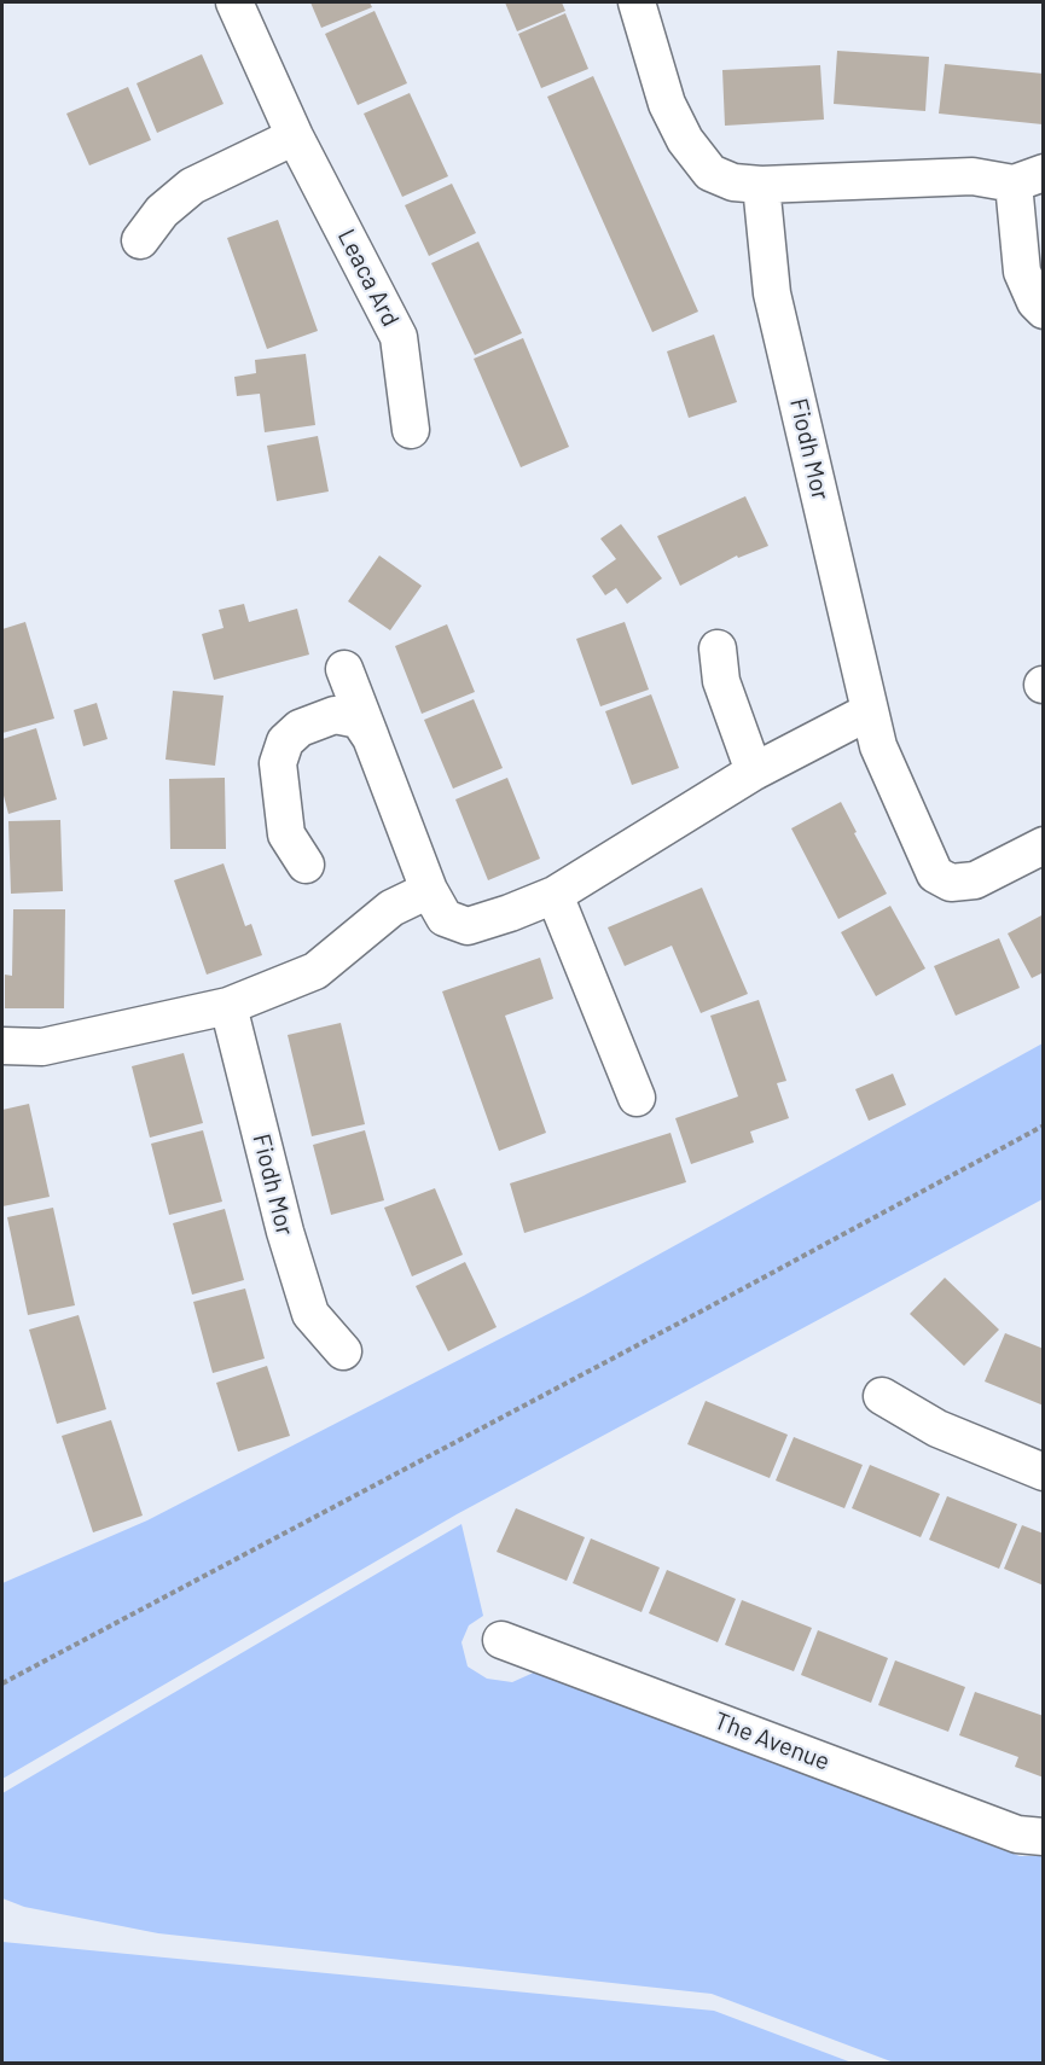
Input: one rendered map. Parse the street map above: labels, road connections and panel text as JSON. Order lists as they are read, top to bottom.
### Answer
{
  "streets": {
    "street": ["Leaca Ard", "Fiodh Mor", "The Avenue"]
  }
}
